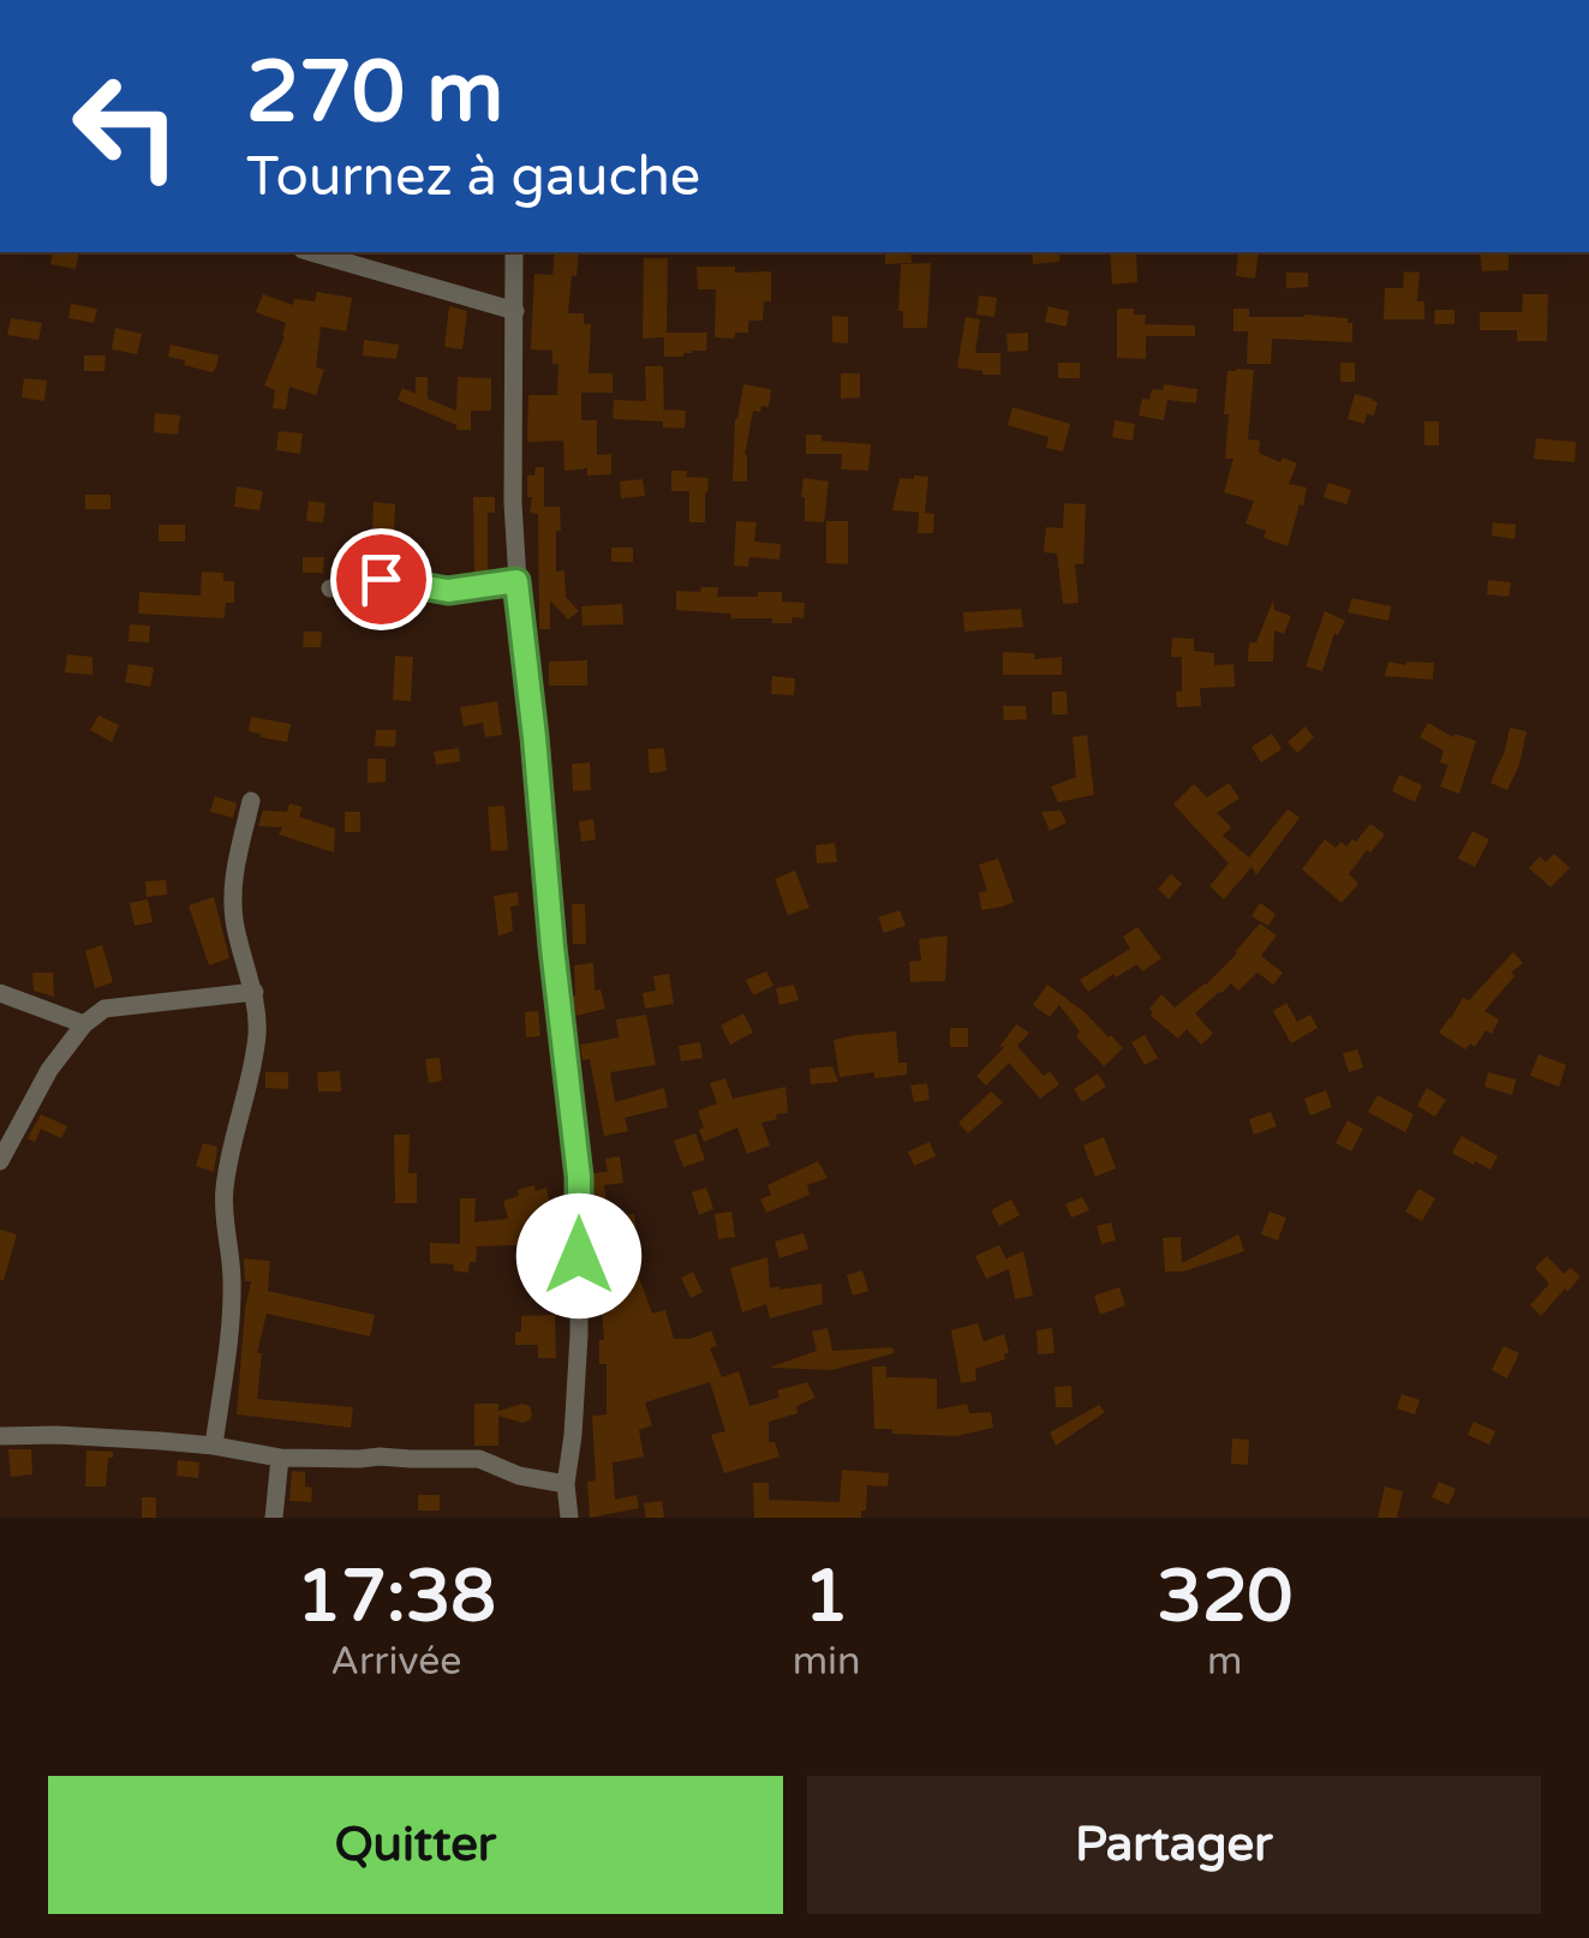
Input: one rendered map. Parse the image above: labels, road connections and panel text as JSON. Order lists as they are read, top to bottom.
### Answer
{
  "page": {
    "turn": ["270 m", "Tournez à gauche"],
    "eta": [
      "17:38",
      "Arrivée",
      "1",
      "min",
      "320",
      "m"
    ],
    "buttons": ["Quitter", "Partager"]
  }
}
